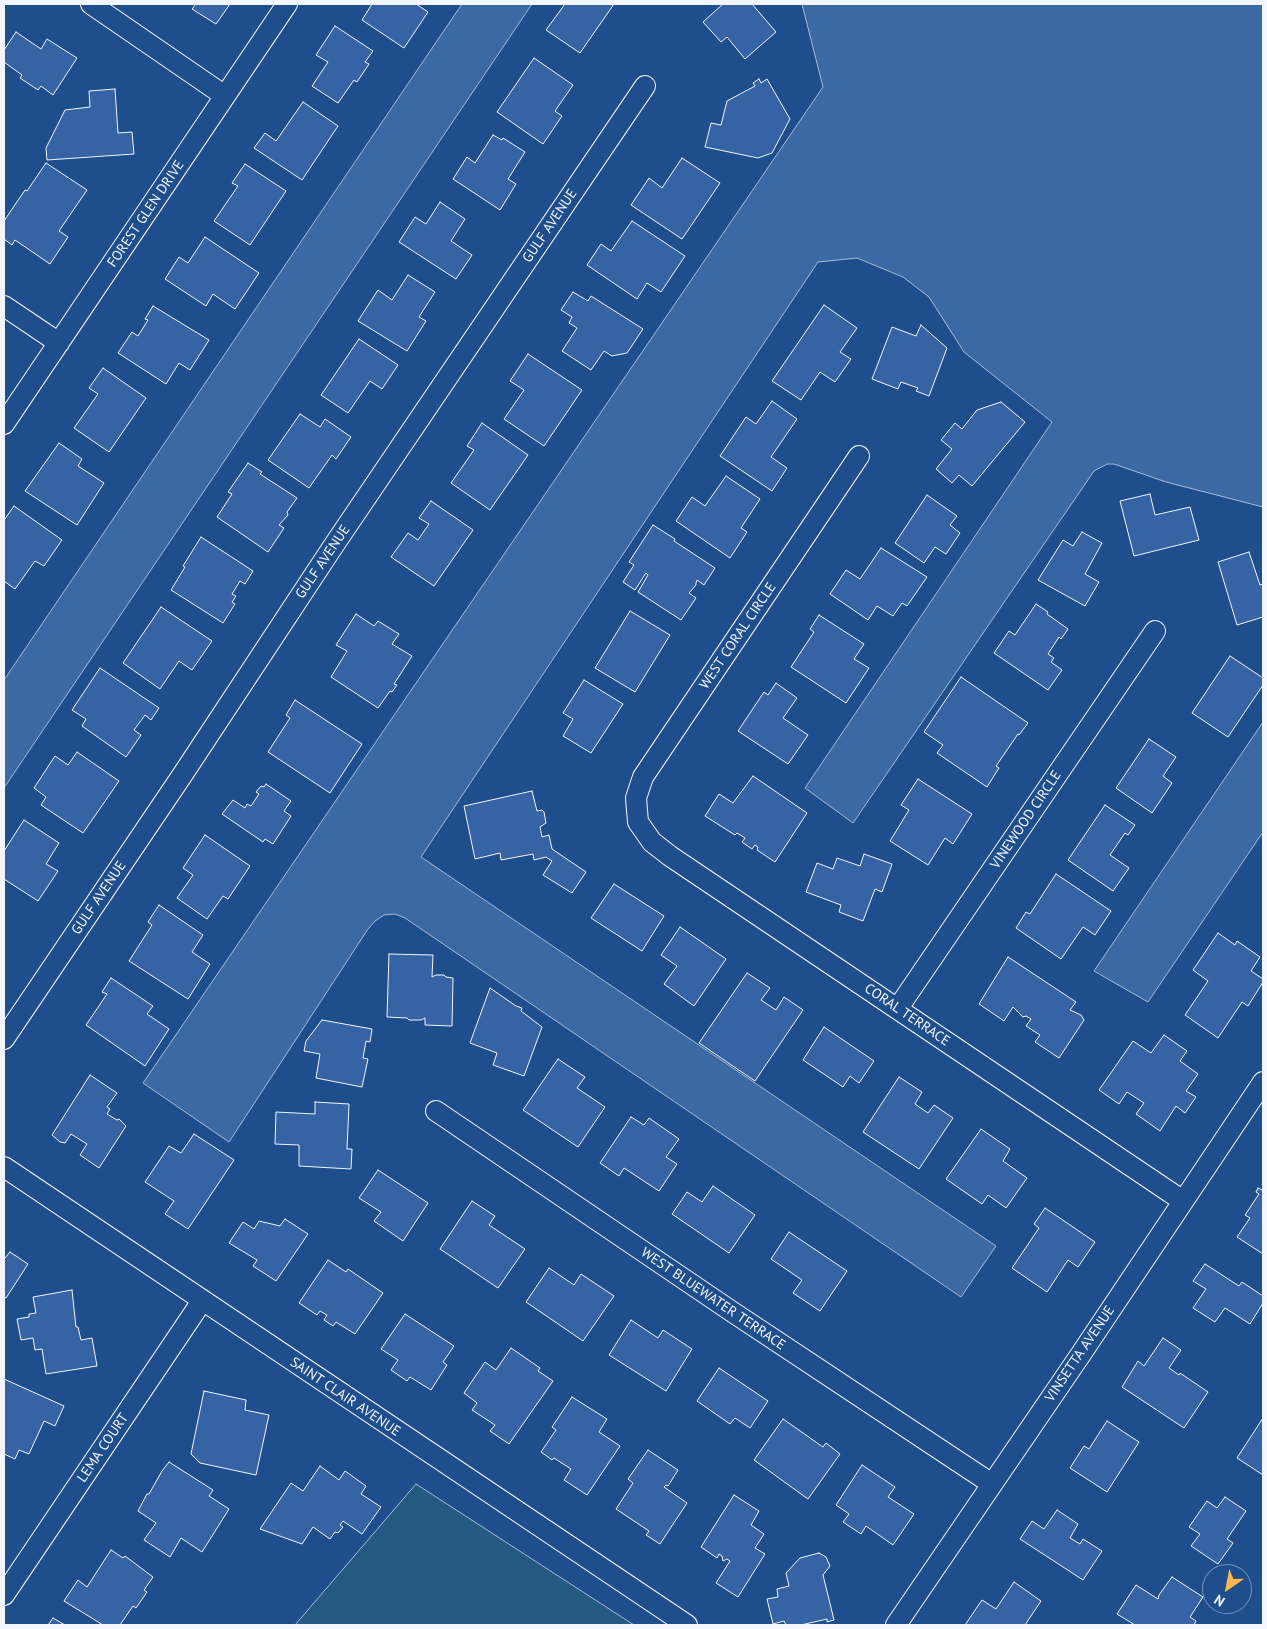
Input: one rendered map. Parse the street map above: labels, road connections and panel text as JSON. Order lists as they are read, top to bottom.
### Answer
{
  "streets": {
    "street": [
      "FOREST GLEN DRIVE",
      "GULF AVENUE",
      "WEST CORAL CIRCLE",
      "VINEWOOD CIRCLE",
      "CORAL TERRACE",
      "WEST BLUEWATER TERRACE",
      "VINSETTA AVENUE",
      "SAINT CLAIR AVENUE",
      "LEMA COURT"
    ]
  },
  "crossings": [
    ["WEST CORAL CIRCLE", "CORAL TERRACE"],
    ["VINEWOOD CIRCLE", "CORAL TERRACE"],
    ["CORAL TERRACE", "VINSETTA AVENUE"],
    ["WEST BLUEWATER TERRACE", "VINSETTA AVENUE"],
    ["SAINT CLAIR AVENUE", "LEMA COURT"]
  ],
  "north": "bottom left"
}
